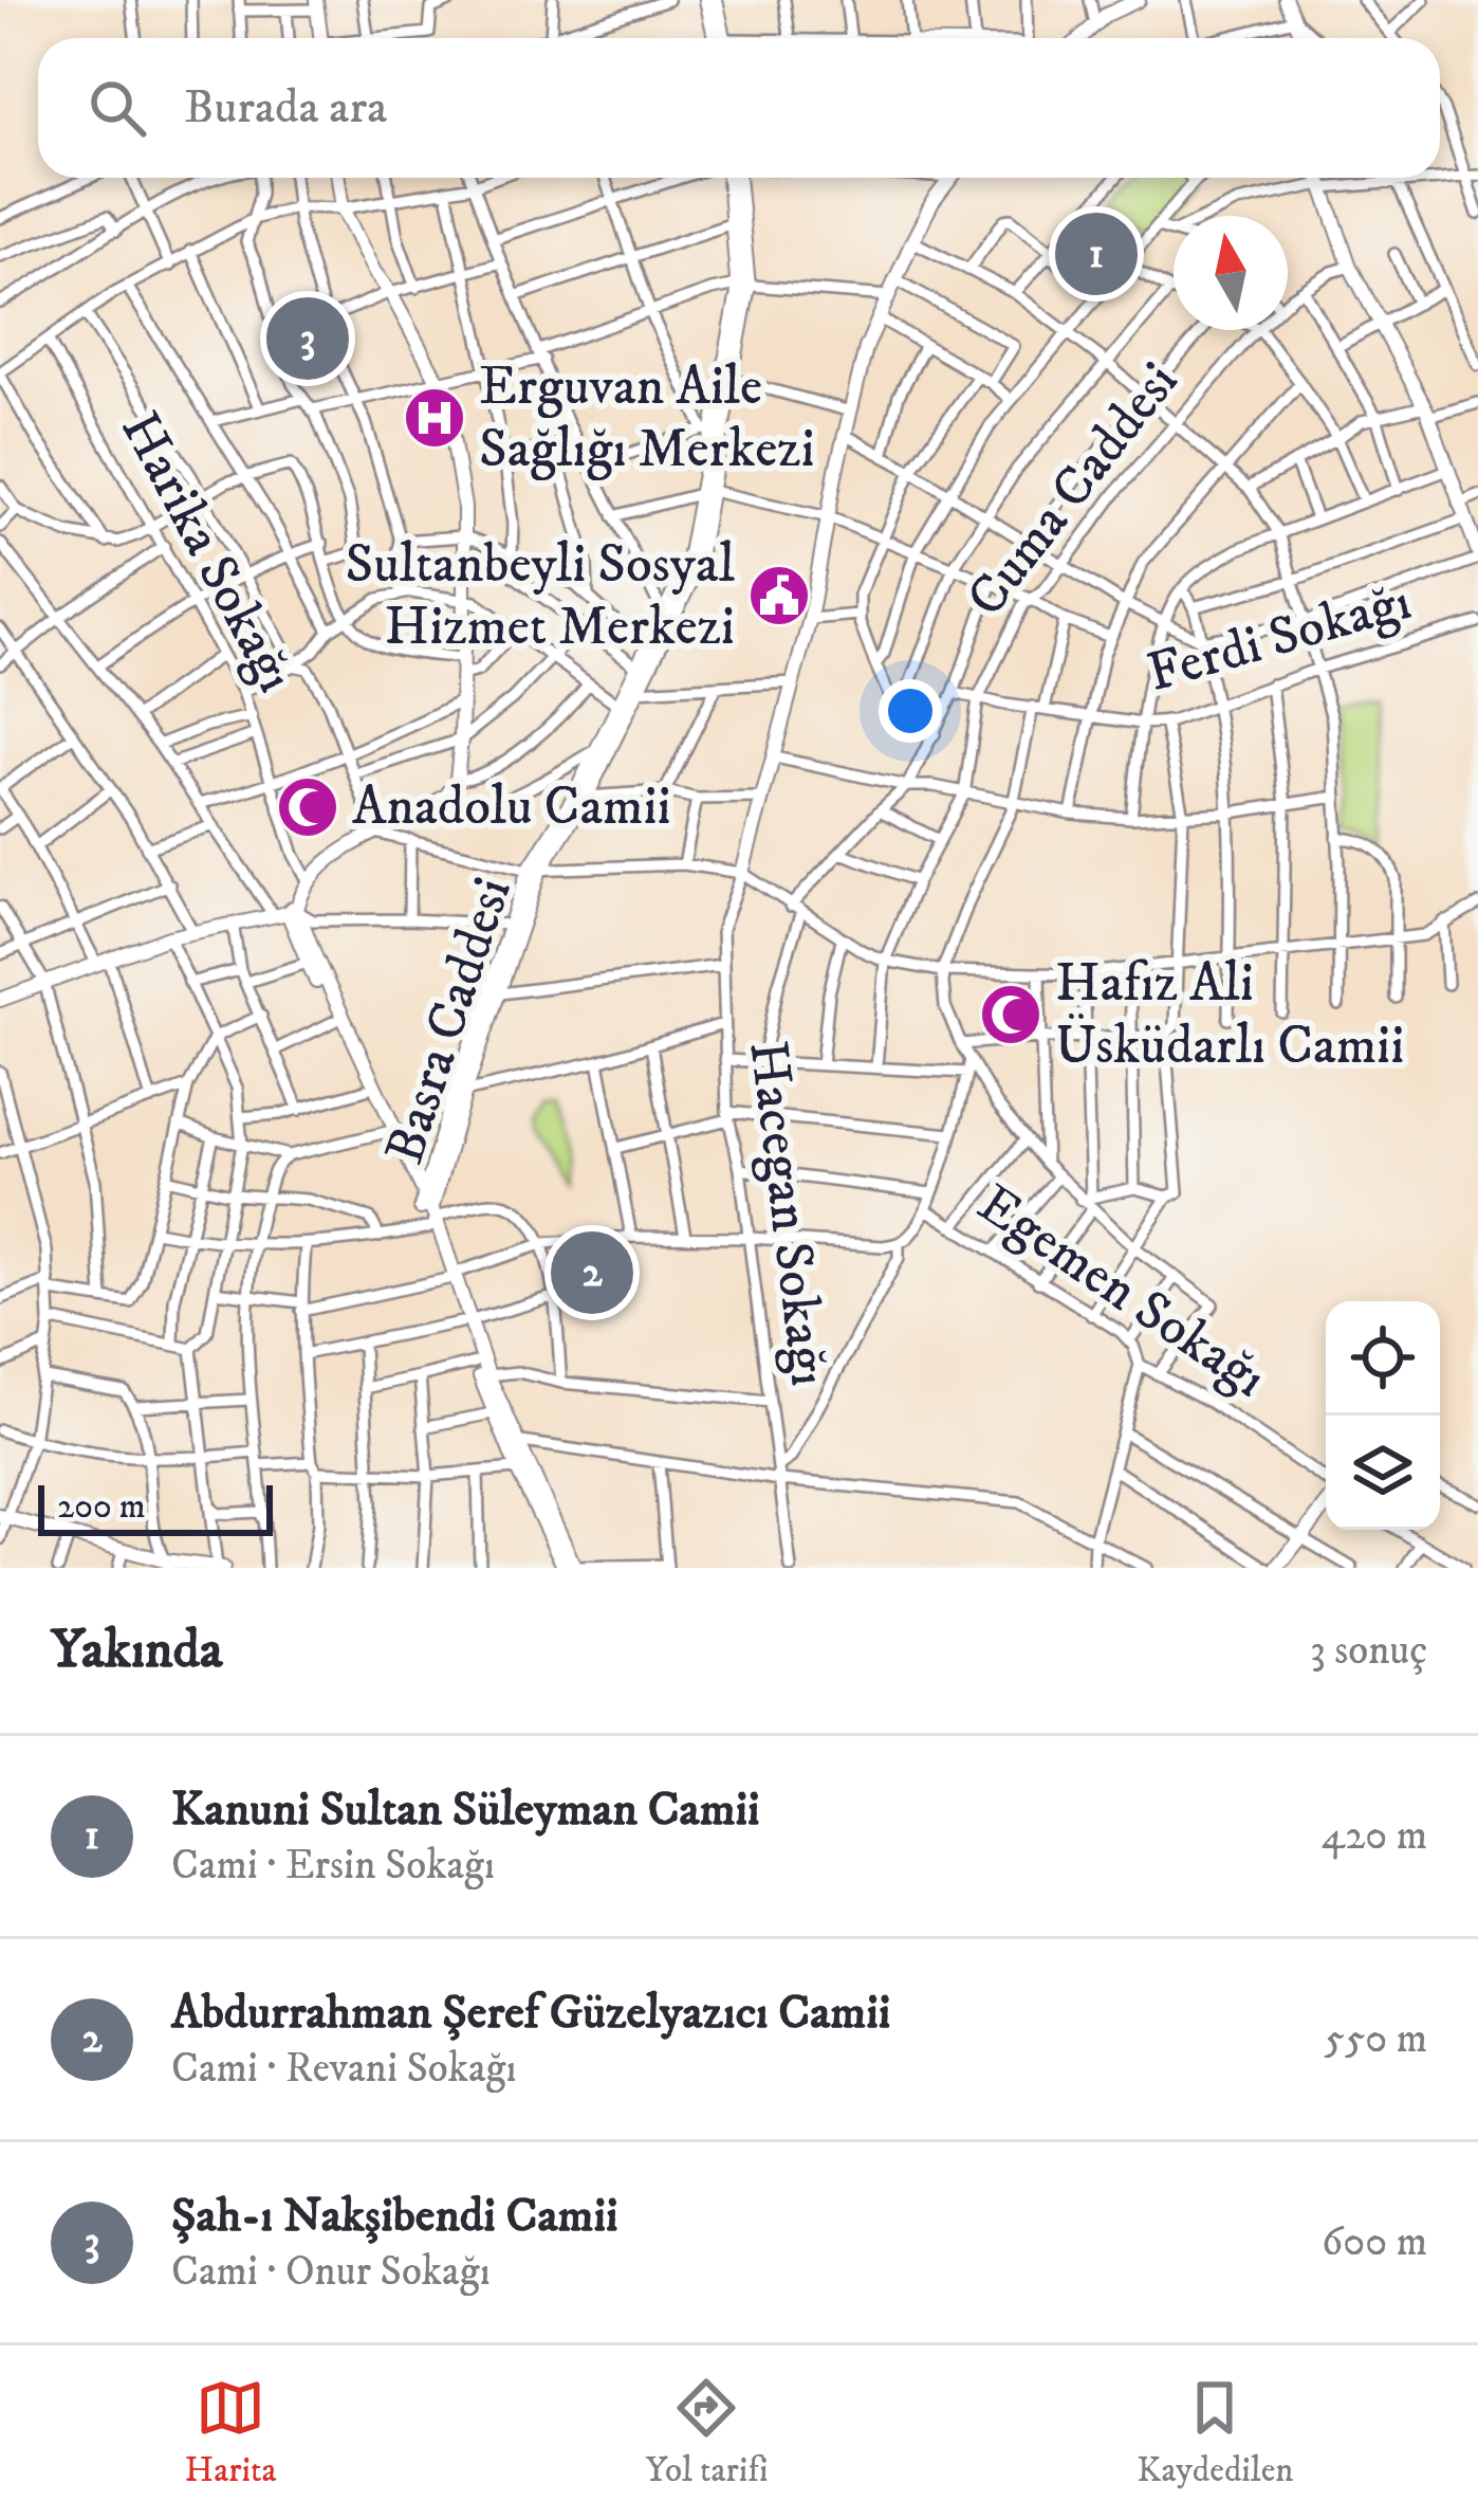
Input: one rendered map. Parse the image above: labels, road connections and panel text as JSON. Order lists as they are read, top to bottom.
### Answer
{
  "streets": {
    "main road": ["Basra Caddesi"],
    "street": [
      "Cuma Caddesi",
      "Harika Sokağı",
      "Ferdi Sokağı",
      "Hacegan Sokağı",
      "Egemen Sokağı"
    ]
  },
  "crossings": [
    ["Cuma Caddesi", "Ferdi Sokağı"]
  ],
  "places": {
    "hospital": ["Erguvan Aile Sağlığı Merkezi"],
    "public building": ["Sultanbeyli Sosyal Hizmet Merkezi"],
    "mosque": ["Anadolu Camii", "Hafız Ali Üsküdarlı Camii"]
  },
  "scale_bar": "200 m",
  "north": "top",
  "page": {
    "search": "Burada ara",
    "pins": ["1", "3", "2"],
    "scale": "200 m",
    "heading": ["Yakında", "3 sonuç"],
    "list": [
      {
        "mark": "1",
        "name": "Kanuni Sultan Süleyman Camii",
        "note": "Cami · Ersin Sokağı",
        "value": "420 m"
      },
      {
        "mark": "2",
        "name": "Abdurrahman Şeref Güzelyazıcı Camii",
        "note": "Cami · Revani Sokağı",
        "value": "550 m"
      },
      {
        "mark": "3",
        "name": "Şah-ı Nakşibendi Camii",
        "note": "Cami · Onur Sokağı",
        "value": "600 m"
      }
    ],
    "nav": ["Harita", "Yol tarifi", "Kaydedilen"]
  }
}
